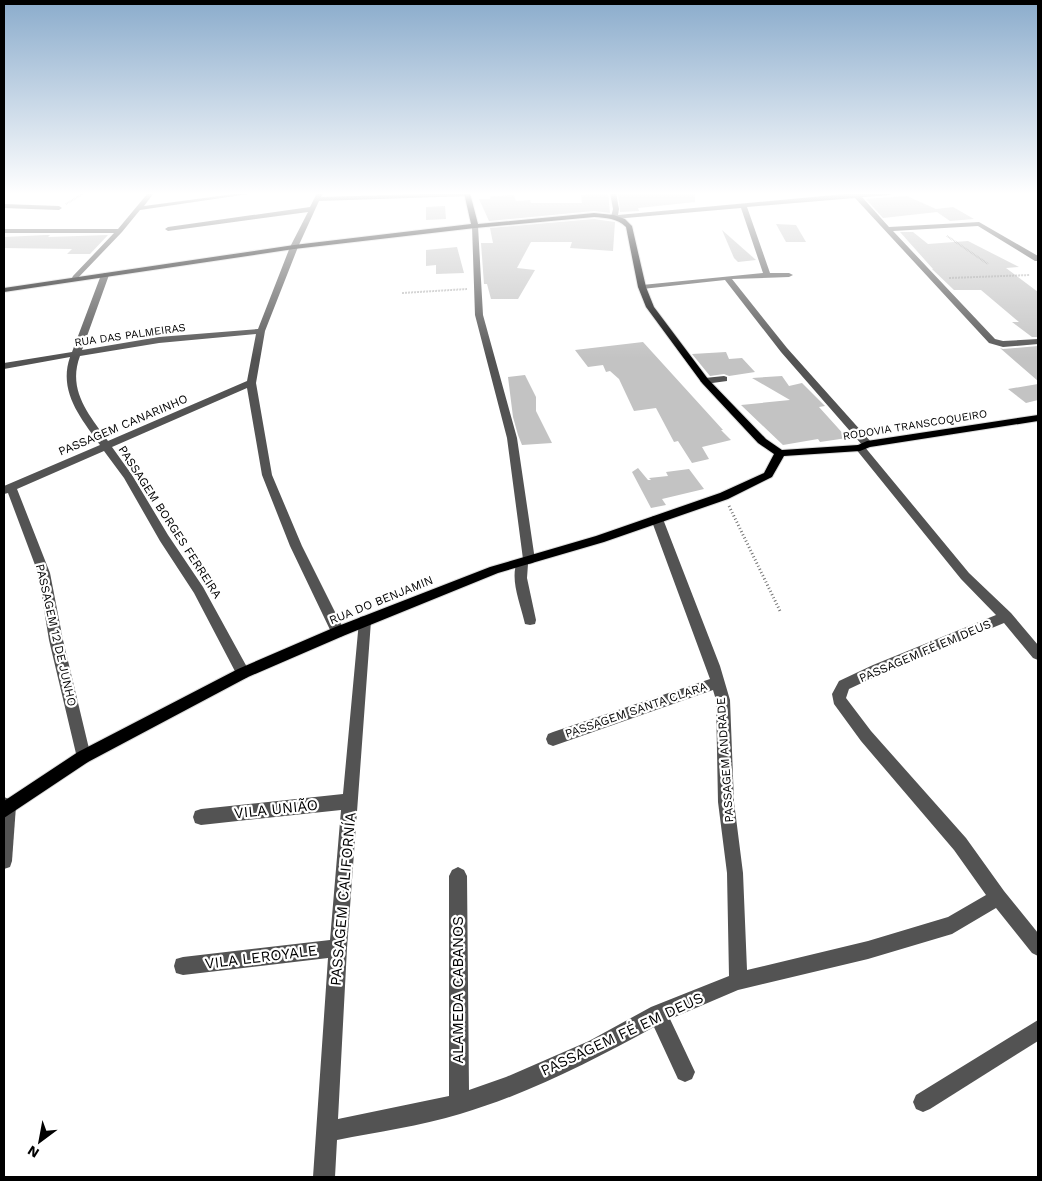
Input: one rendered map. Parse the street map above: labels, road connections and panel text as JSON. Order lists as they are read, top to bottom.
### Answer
{
  "streets": {
    "main road": ["RODOVIA TRANSCOQUEIRO", "RUA DO BENJAMIN"],
    "street": [
      "RUA DAS PALMEIRAS",
      "PASSAGEM CANARINHO",
      "PASSAGEM BORGES FERREIRA",
      "PASSAGEM 12 DE JUNHO",
      "PASSAGEM FÉ EM DEUS",
      "PASSAGEM SANTA CLARA",
      "PASSAGEM ANDRADE",
      "VILA UNIÃO",
      "PASSAGEM CALIFORNÍA",
      "VILA LEROYALE",
      "ALAMEDA CABANOS"
    ]
  },
  "crossings": [
    ["RUA DAS PALMEIRAS", "PASSAGEM BORGES FERREIRA"],
    ["PASSAGEM CANARINHO", "PASSAGEM BORGES FERREIRA"],
    ["PASSAGEM CANARINHO", "PASSAGEM 12 DE JUNHO"],
    ["RODOVIA TRANSCOQUEIRO", "RUA DO BENJAMIN"],
    ["PASSAGEM BORGES FERREIRA", "RUA DO BENJAMIN"],
    ["RUA DO BENJAMIN", "PASSAGEM 12 DE JUNHO"],
    ["RUA DO BENJAMIN", "PASSAGEM ANDRADE"],
    ["RUA DO BENJAMIN", "PASSAGEM CALIFORNÍA"],
    ["PASSAGEM FÉ EM DEUS", "PASSAGEM ANDRADE"],
    ["PASSAGEM FÉ EM DEUS", "PASSAGEM CALIFORNÍA"],
    ["PASSAGEM FÉ EM DEUS", "ALAMEDA CABANOS"],
    ["PASSAGEM SANTA CLARA", "PASSAGEM ANDRADE"],
    ["VILA UNIÃO", "PASSAGEM CALIFORNÍA"],
    ["PASSAGEM CALIFORNÍA", "VILA LEROYALE"]
  ],
  "north": "bottom left"
}
